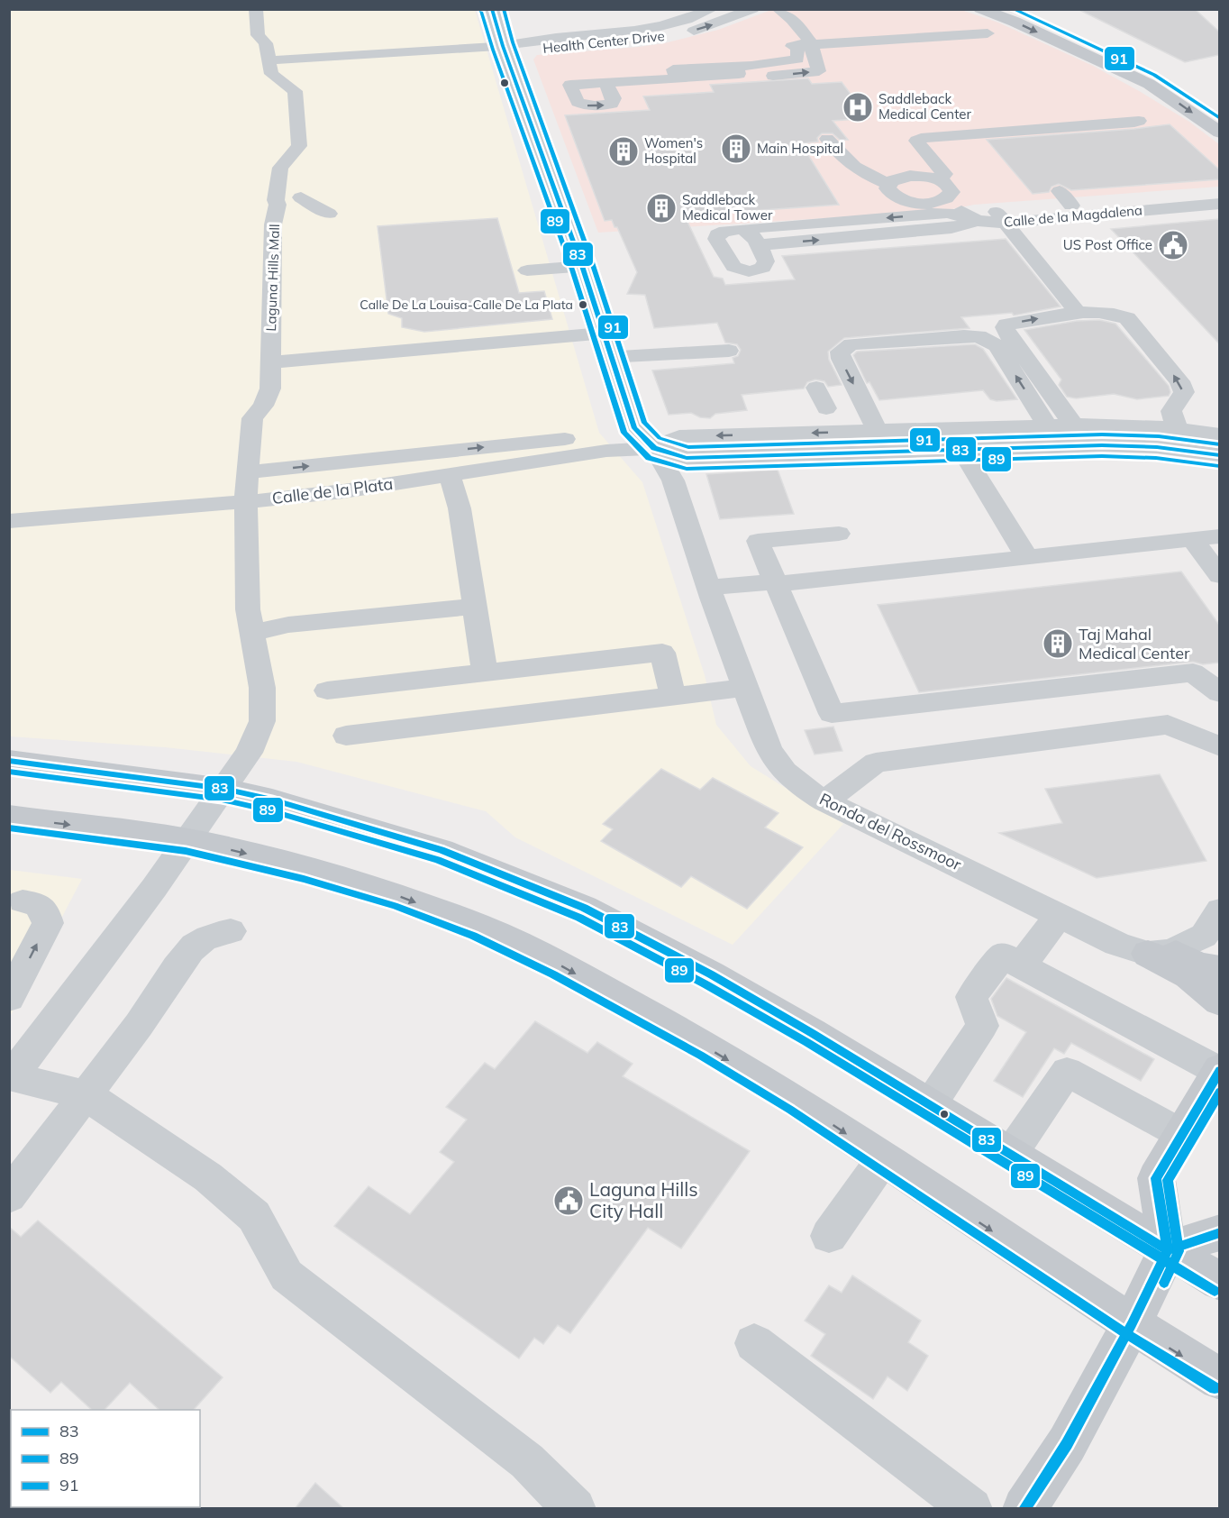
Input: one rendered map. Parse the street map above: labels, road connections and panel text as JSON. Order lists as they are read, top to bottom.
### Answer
{
  "streets": {
    "street": [
      "Health Center Drive",
      "Calle de la Magdalena",
      "Laguna Hills Mall",
      "Calle de la Plata",
      "Ronda del Rossmoor"
    ]
  },
  "crossings": [
    ["Laguna Hills Mall", "Calle de la Plata"],
    ["Calle de la Plata", "Ronda del Rossmoor"]
  ],
  "places": {
    "hospital": ["Saddleback Medical Center"],
    "building": [
      "Main Hospital",
      "Women's Hospital",
      "Saddleback Medical Tower",
      "Taj Mahal Medical Center"
    ],
    "public building": ["US Post Office", "Laguna Hills City Hall"],
    "other": ["Calle De La Louisa-Calle De La Plata"]
  },
  "lines": ["transit line 83", "transit line 91", "transit line 89"],
  "legend": ["83", "89", "91"]
}
